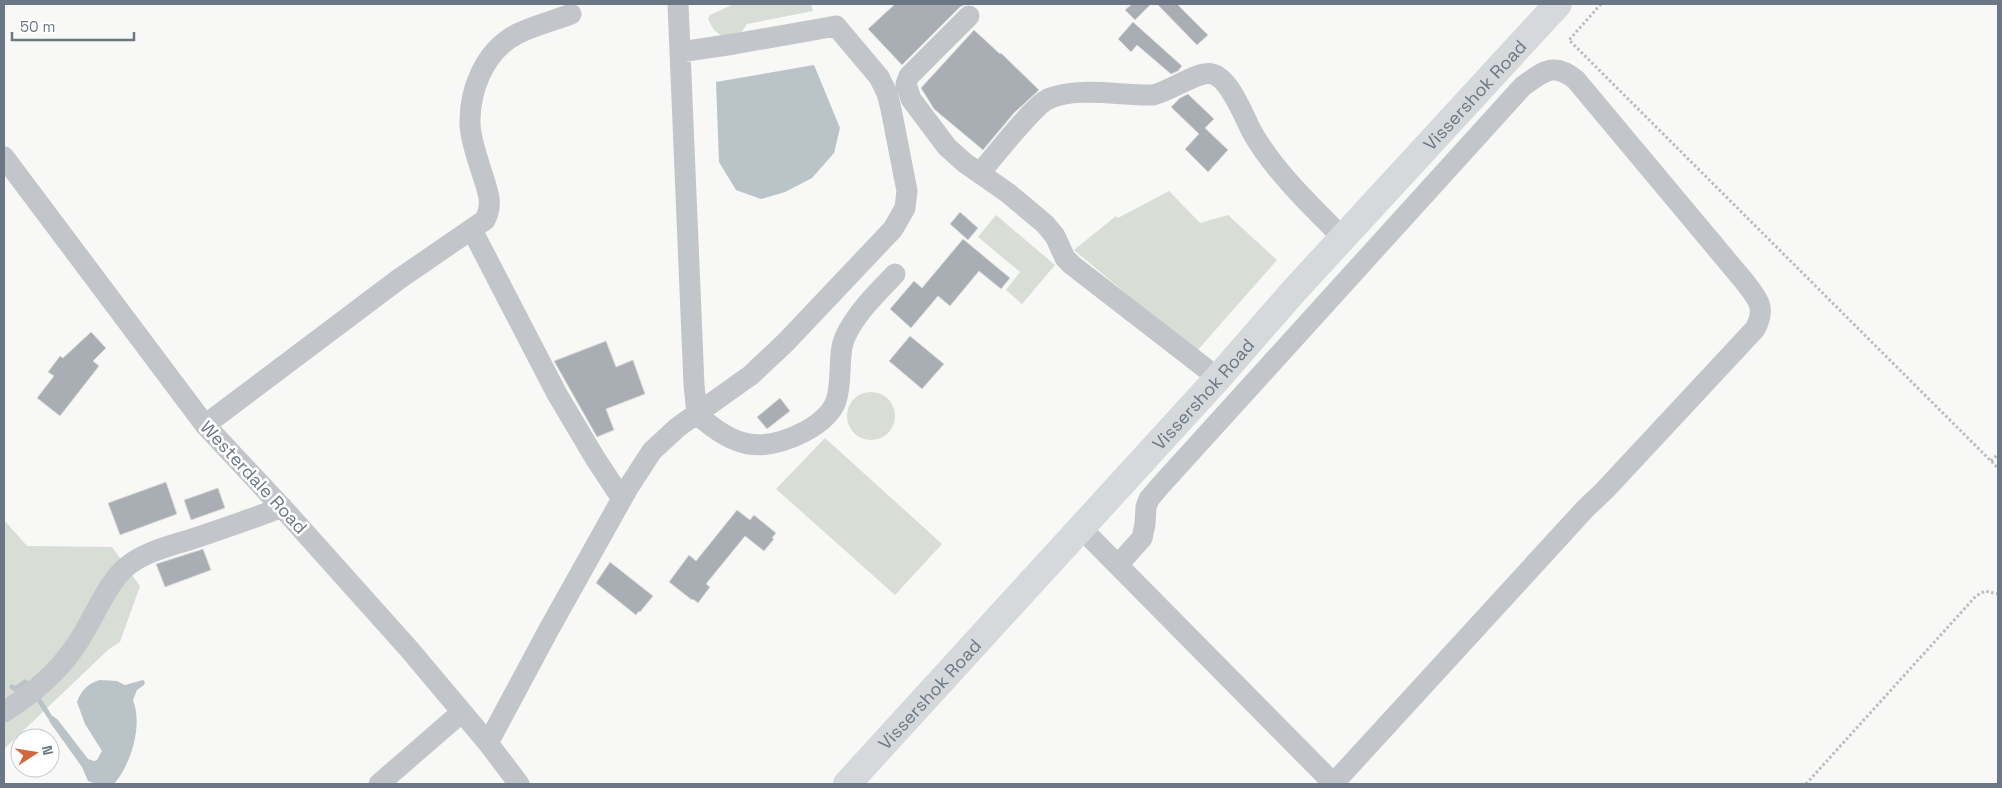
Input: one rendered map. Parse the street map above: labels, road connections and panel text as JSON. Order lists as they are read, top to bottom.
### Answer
{
  "streets": {
    "main road": ["Vissershok Road"],
    "street": ["Westerdale Road"]
  },
  "scale_bar": "50 m",
  "north": "right"
}
